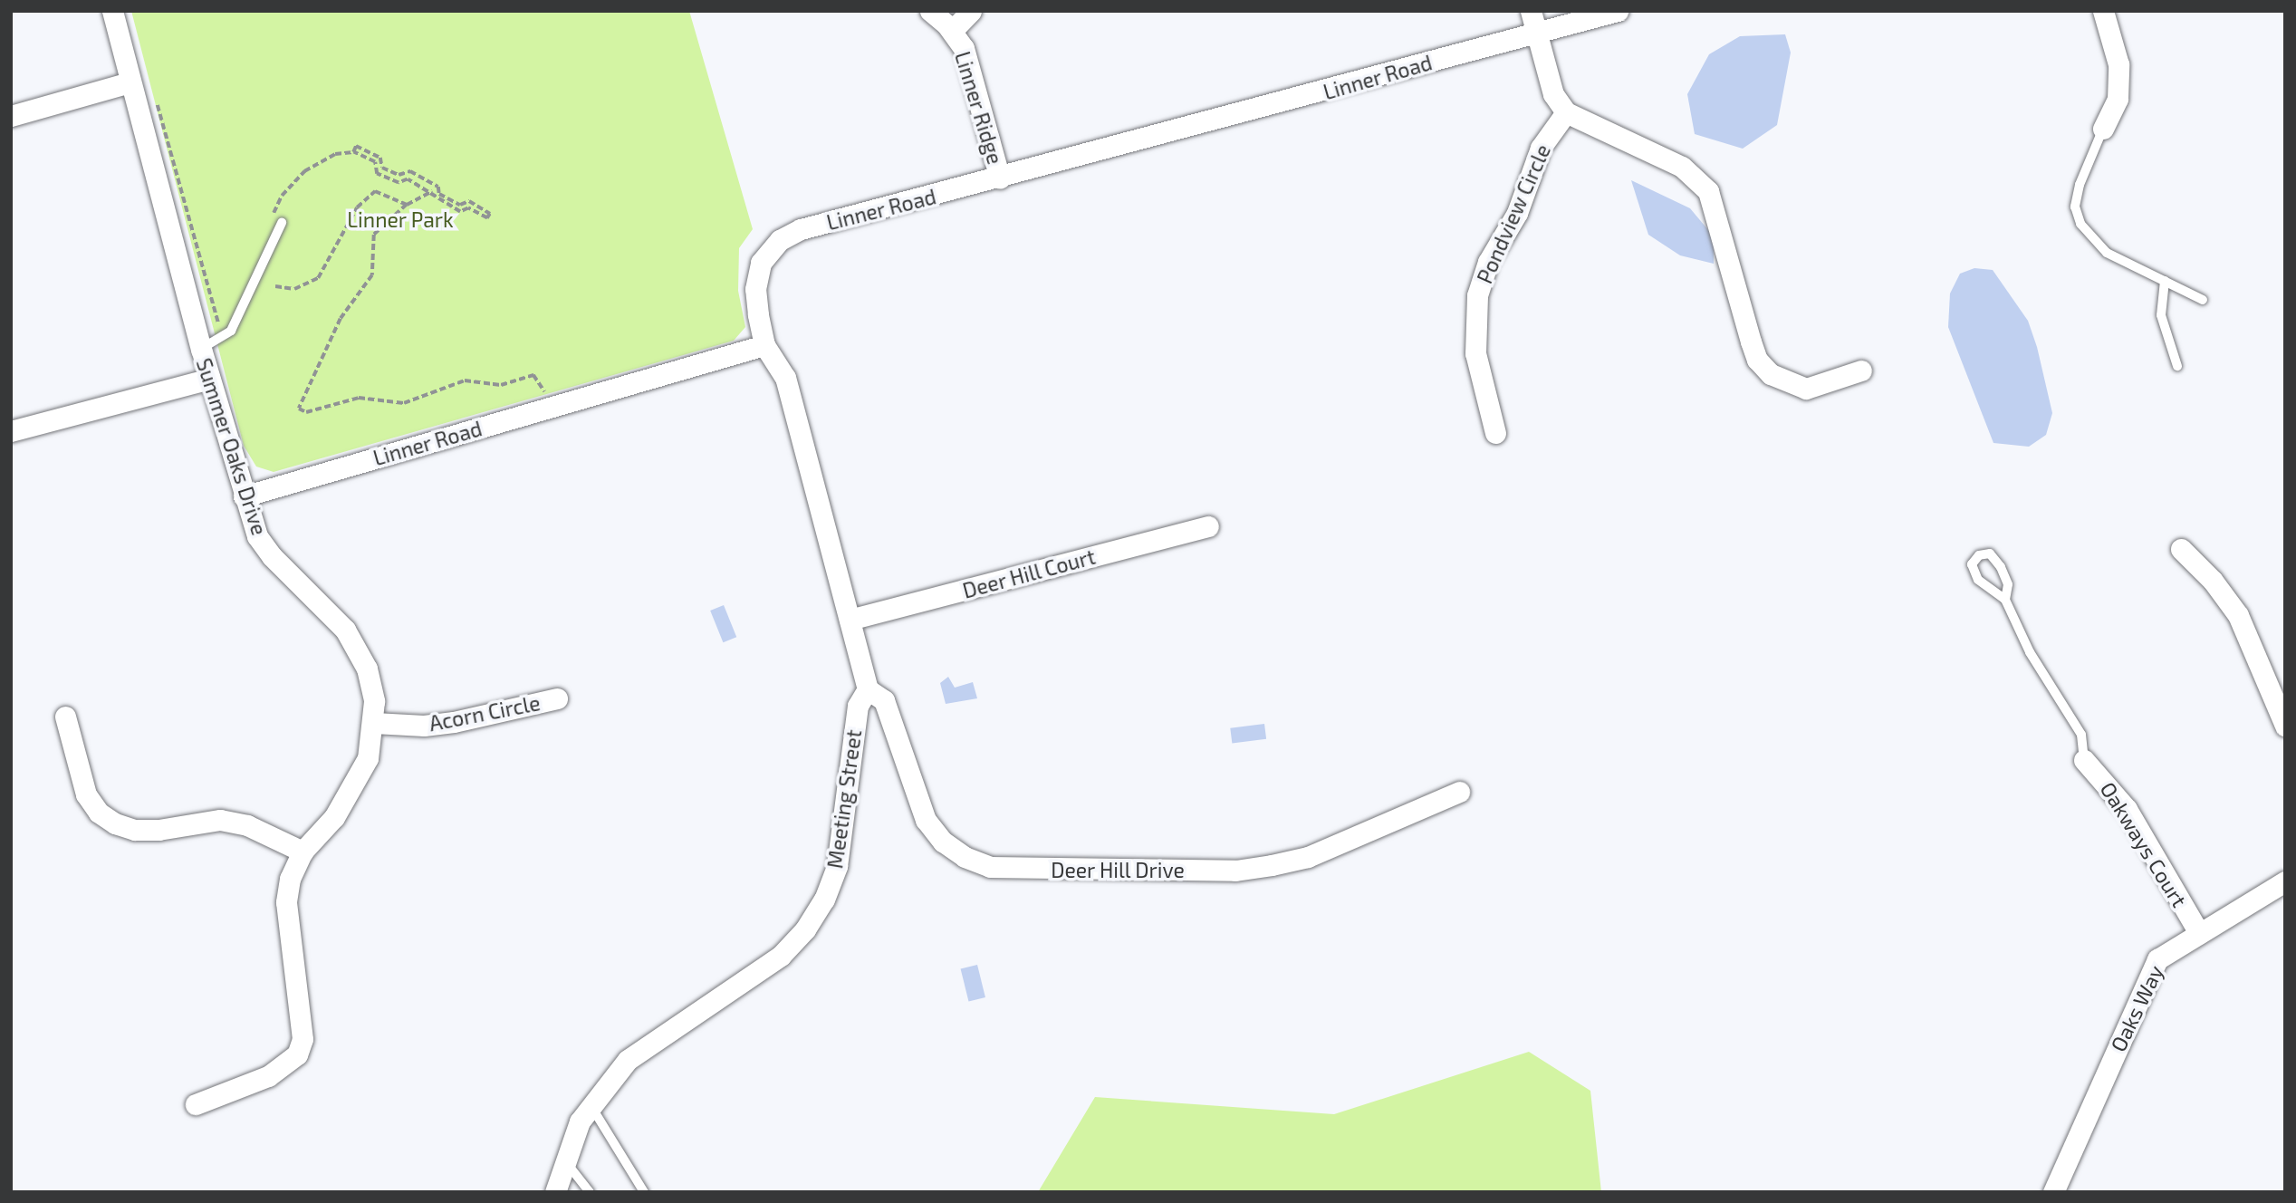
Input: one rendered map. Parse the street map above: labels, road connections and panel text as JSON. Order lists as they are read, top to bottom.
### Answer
{
  "streets": {
    "street": [
      "Linner Road",
      "Linner Ridge",
      "Pondview Circle",
      "Summer Oaks Drive",
      "Deer Hill Court",
      "Acorn Circle",
      "Meeting Street",
      "Oakways Court",
      "Deer Hill Drive",
      "Oaks Way"
    ]
  },
  "crossings": [
    ["Linner Road", "Linner Ridge"],
    ["Linner Road", "Summer Oaks Drive"],
    ["Summer Oaks Drive", "Acorn Circle"],
    ["Meeting Street", "Deer Hill Drive"],
    ["Oakways Court", "Oaks Way"]
  ],
  "parks": ["Linner Park"]
}
